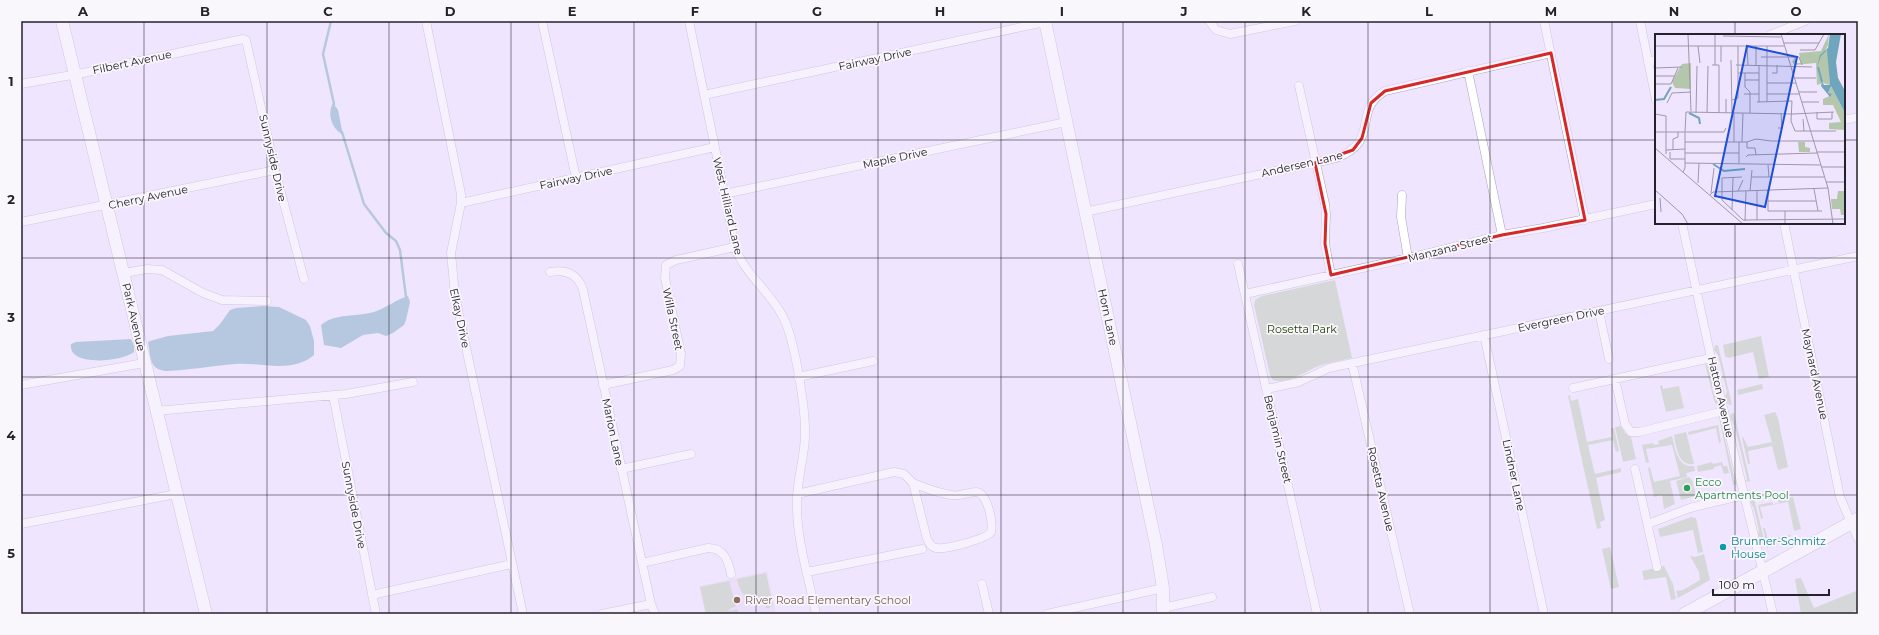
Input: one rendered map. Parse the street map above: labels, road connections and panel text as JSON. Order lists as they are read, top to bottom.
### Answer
{
  "streets": {
    "street": [
      "Fairway Drive",
      "Filbert Avenue",
      "Sunnyside Drive",
      "Maple Drive",
      "Andersen Lane",
      "Cherry Avenue",
      "West Hilliard Lane",
      "Manzana Street",
      "Park Avenue",
      "Horn Lane",
      "Elkay Drive",
      "Willa Street",
      "Evergreen Drive",
      "Maynard Avenue",
      "Hatton Avenue",
      "Marion Lane",
      "Benjamin Street",
      "Lindner Lane",
      "Rosetta Avenue"
    ]
  },
  "crossings": [
    ["Fairway Drive", "West Hilliard Lane"],
    ["Fairway Drive", "Horn Lane"],
    ["Fairway Drive", "Elkay Drive"],
    ["Filbert Avenue", "Sunnyside Drive"],
    ["Filbert Avenue", "Park Avenue"],
    ["Sunnyside Drive", "Cherry Avenue"],
    ["Maple Drive", "West Hilliard Lane"],
    ["Maple Drive", "Horn Lane"],
    ["Andersen Lane", "Horn Lane"],
    ["Cherry Avenue", "Park Avenue"],
    ["West Hilliard Lane", "Willa Street"],
    ["Manzana Street", "Benjamin Street"],
    ["Willa Street", "Marion Lane"],
    ["Evergreen Drive", "Maynard Avenue"],
    ["Evergreen Drive", "Hatton Avenue"],
    ["Evergreen Drive", "Benjamin Street"],
    ["Evergreen Drive", "Lindner Lane"],
    ["Evergreen Drive", "Rosetta Avenue"]
  ],
  "parks": ["Rosetta Park"],
  "places": ["Ecco Apartments Pool", "Brunner-Schmitz House", "River Road Elementary School"],
  "scale_bar": "100 m",
  "grid": {
    "columns": [
      "A",
      "B",
      "C",
      "D",
      "E",
      "F",
      "G",
      "H",
      "I",
      "J",
      "K",
      "L",
      "M",
      "N",
      "O"
    ],
    "rows": [
      "1",
      "2",
      "3",
      "4",
      "5"
    ]
  }
}
